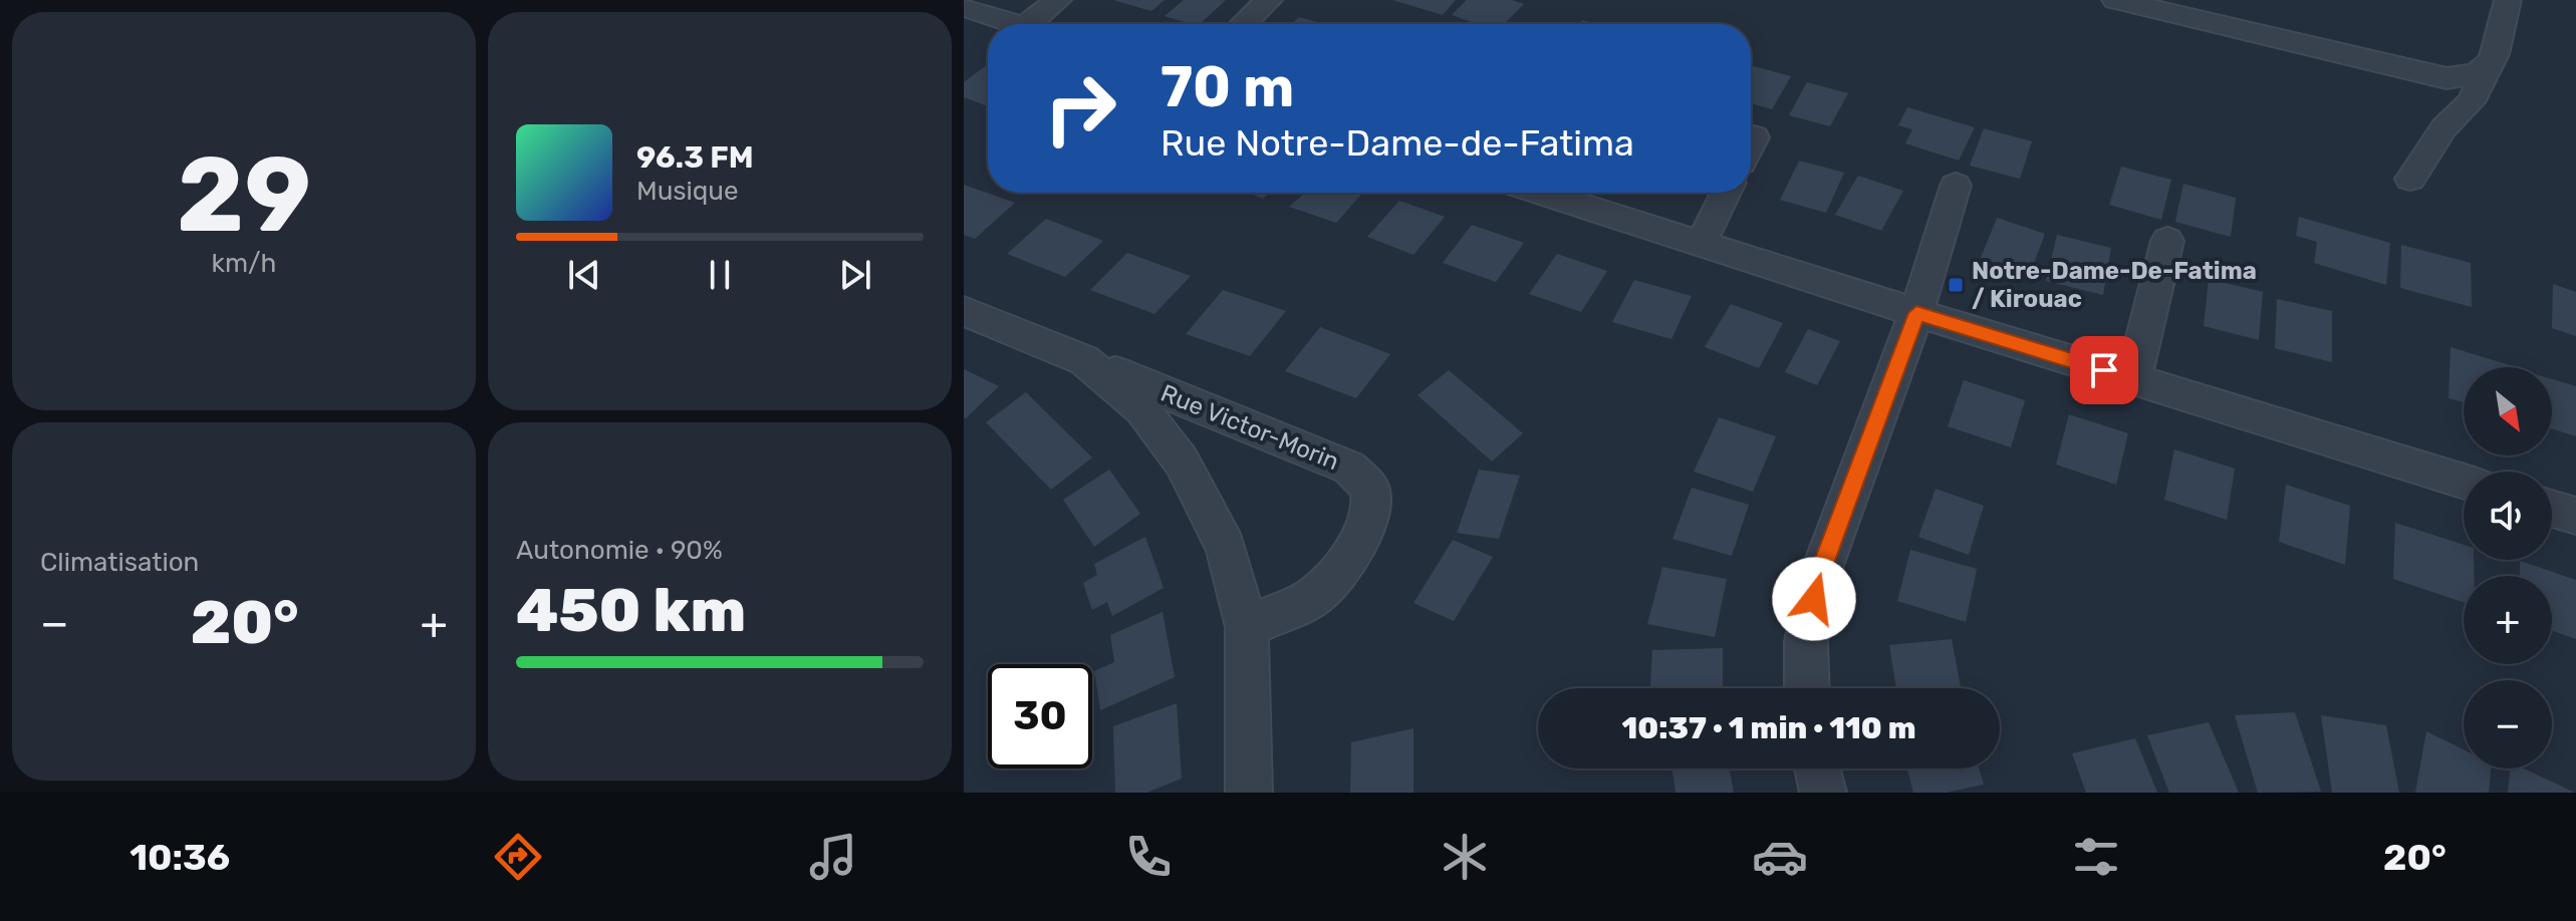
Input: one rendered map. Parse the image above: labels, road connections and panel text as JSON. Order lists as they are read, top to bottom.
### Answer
{
  "streets": {
    "street": ["Rue Victor-Morin"]
  },
  "places": {
    "transit": ["Notre-Dame-De-Fatima / Kirouac"]
  },
  "north": "bottom right",
  "page": {
    "tile": [
      ["29", "km/h"],
      "Climatisation",
      ["Autonomie · 90%", "450 km"]
    ],
    "turn": ["70 m", "Rue Notre-Dame-de-Fatima"],
    "song": ["96.3 FM", "Musique"],
    "map_buttons": ["+", "−"],
    "heat": ["−", "20°", "+"],
    "limit": "30",
    "trip": "10:37 · 1 min · 110 m",
    "tabs": ["10:36", "20°"]
  }
}
